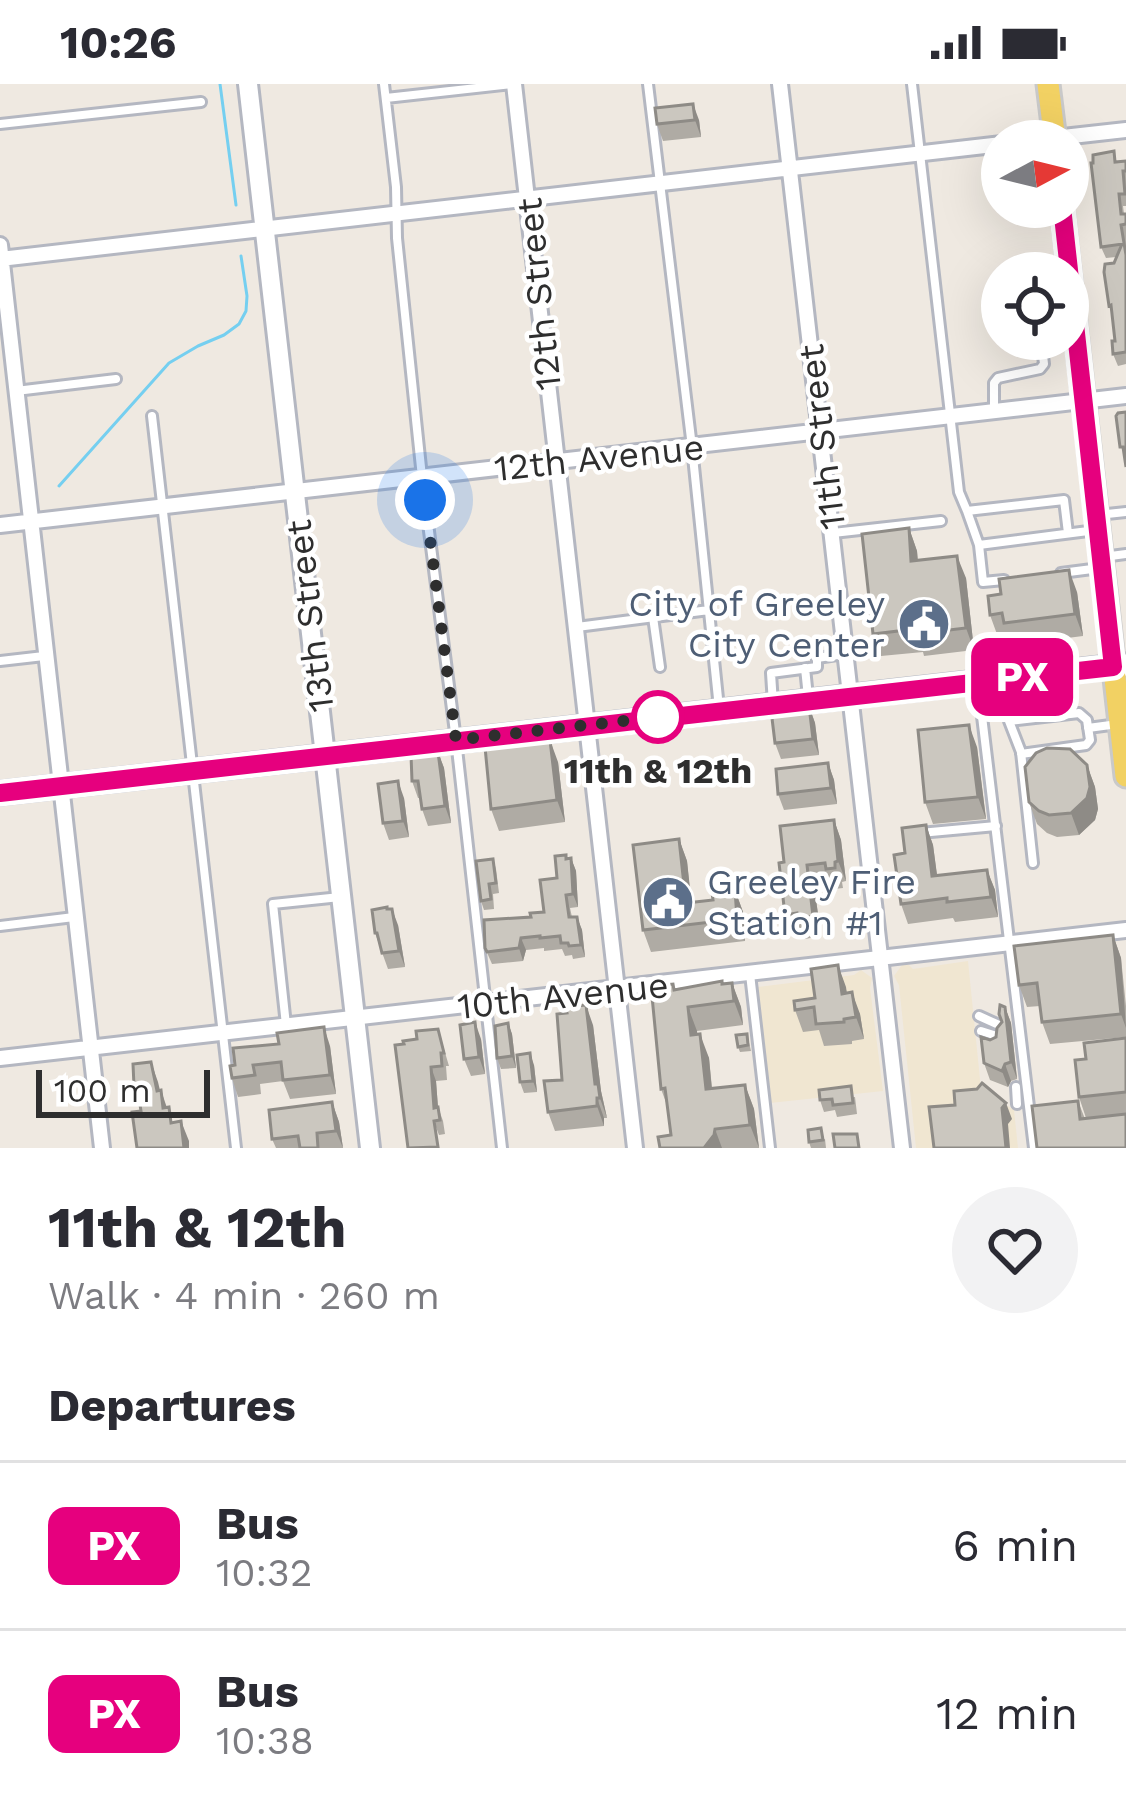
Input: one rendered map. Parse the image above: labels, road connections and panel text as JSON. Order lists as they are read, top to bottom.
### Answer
{
  "streets": {
    "street": [
      "12th Street",
      "11th Street",
      "12th Avenue",
      "13th Street",
      "10th Avenue"
    ]
  },
  "crossings": [
    ["12th Street", "12th Avenue"],
    ["12th Street", "10th Avenue"],
    ["11th Street", "12th Avenue"],
    ["11th Street", "10th Avenue"],
    ["12th Avenue", "13th Street"],
    ["13th Street", "10th Avenue"]
  ],
  "places": {
    "public building": ["City of Greeley City Center", "Greeley Fire Station #1"],
    "other": ["11th & 12th"]
  },
  "lines": ["bus line PX"],
  "scale_bar": "100 m",
  "north": "right",
  "page": {
    "status": "10:26",
    "on_map": "PX",
    "scale": "100 m",
    "heading": [
      ["11th & 12th", "Walk · 4 min · 260 m"],
      "Departures"
    ],
    "list": [
      {
        "mark": "PX",
        "name": "Bus",
        "note": "10:32",
        "value": "6 min"
      },
      {
        "mark": "PX",
        "name": "Bus",
        "note": "10:38",
        "value": "12 min"
      }
    ]
  }
}
